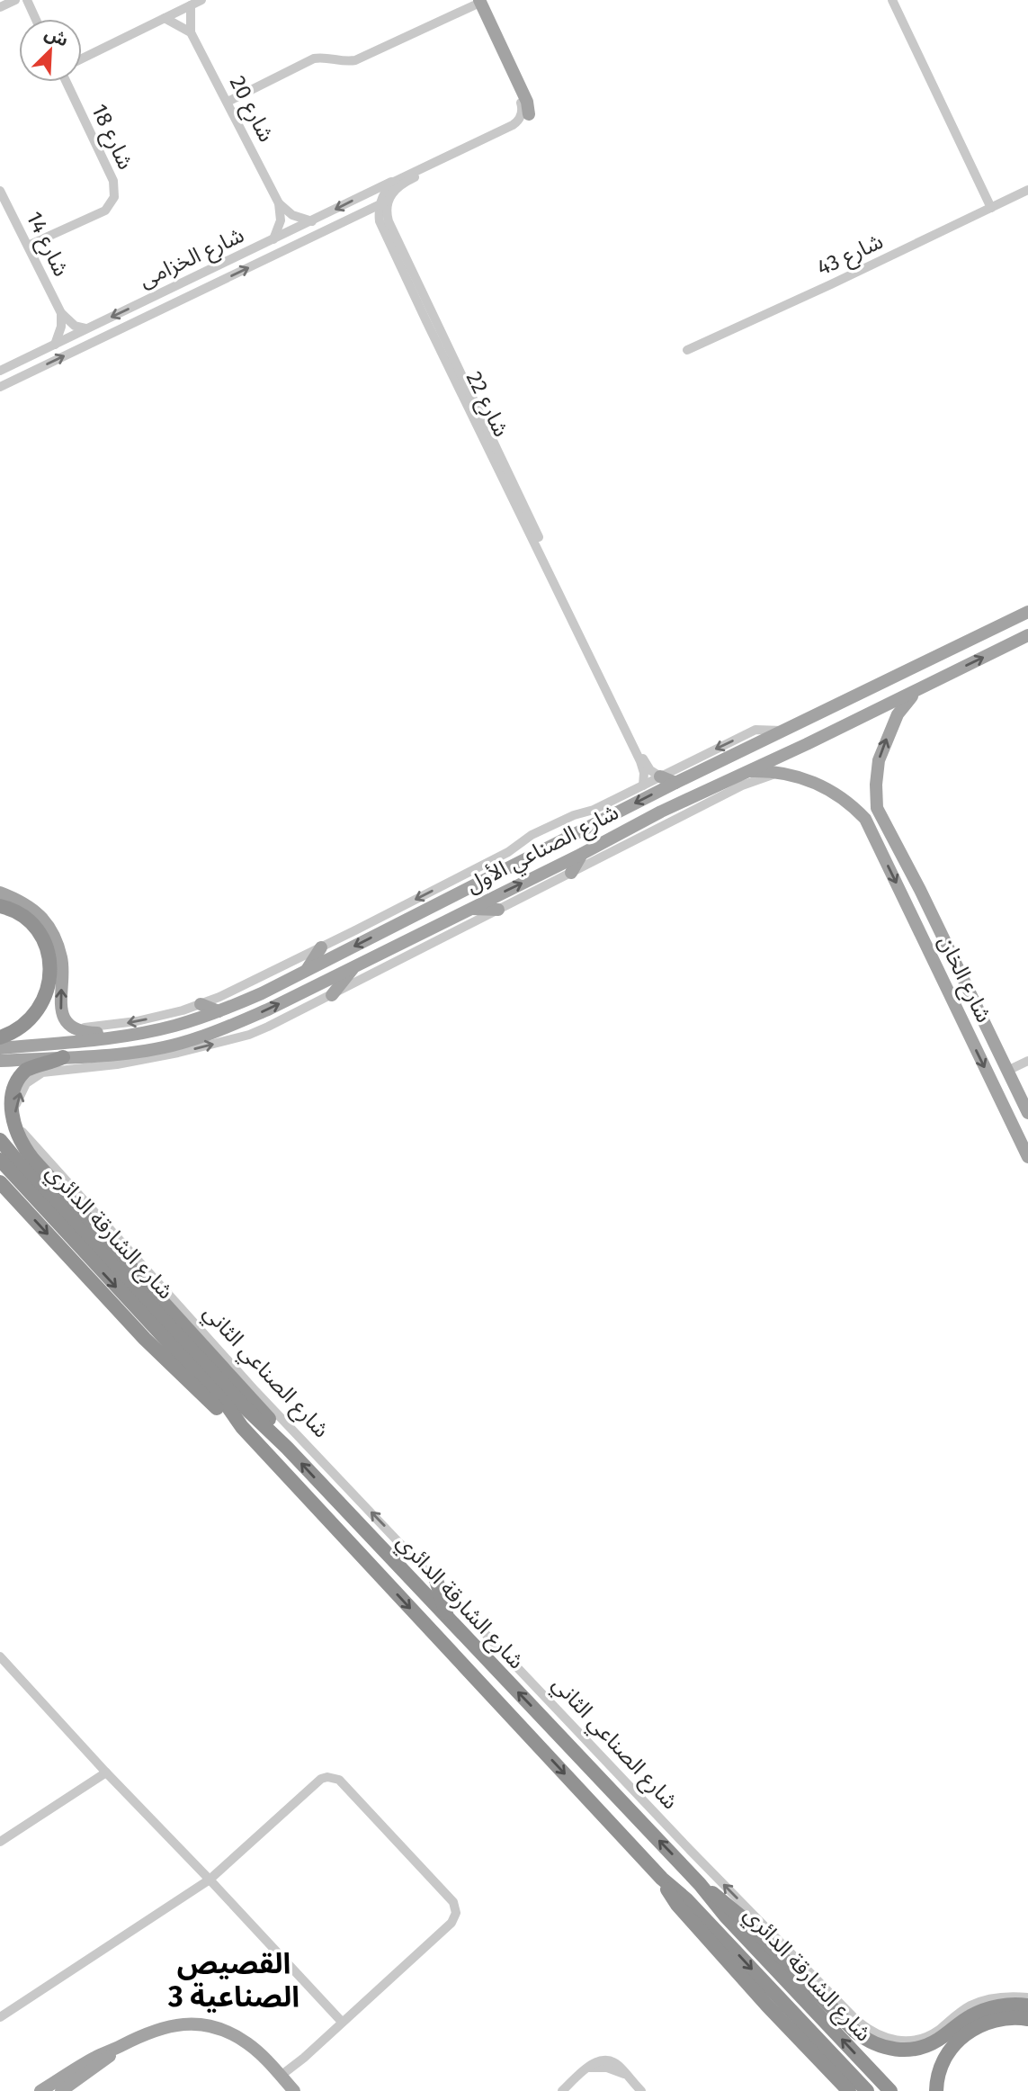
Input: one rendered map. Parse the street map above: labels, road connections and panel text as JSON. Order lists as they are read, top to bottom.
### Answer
{
  "streets": {
    "highway": ["شارع الشارقة الدائري"],
    "main road": ["شارع الصناعي الأول", "شارع الخان"],
    "street": [
      "شارع 20",
      "شارع 18",
      "شارع 14",
      "شارع 43",
      "شارع الخزامى",
      "شارع 22",
      "شارع الصناعي الثاني"
    ]
  },
  "crossings": [
    ["شارع 18", "شارع 14"],
    ["شارع الخزامى", "شارع 22"],
    ["شارع الصناعي الأول", "شارع الخان"],
    ["شارع الخان", "شارع الصناعي الثاني"]
  ],
  "districts": ["القصيص الصناعية 3"],
  "north": "top right"
}
